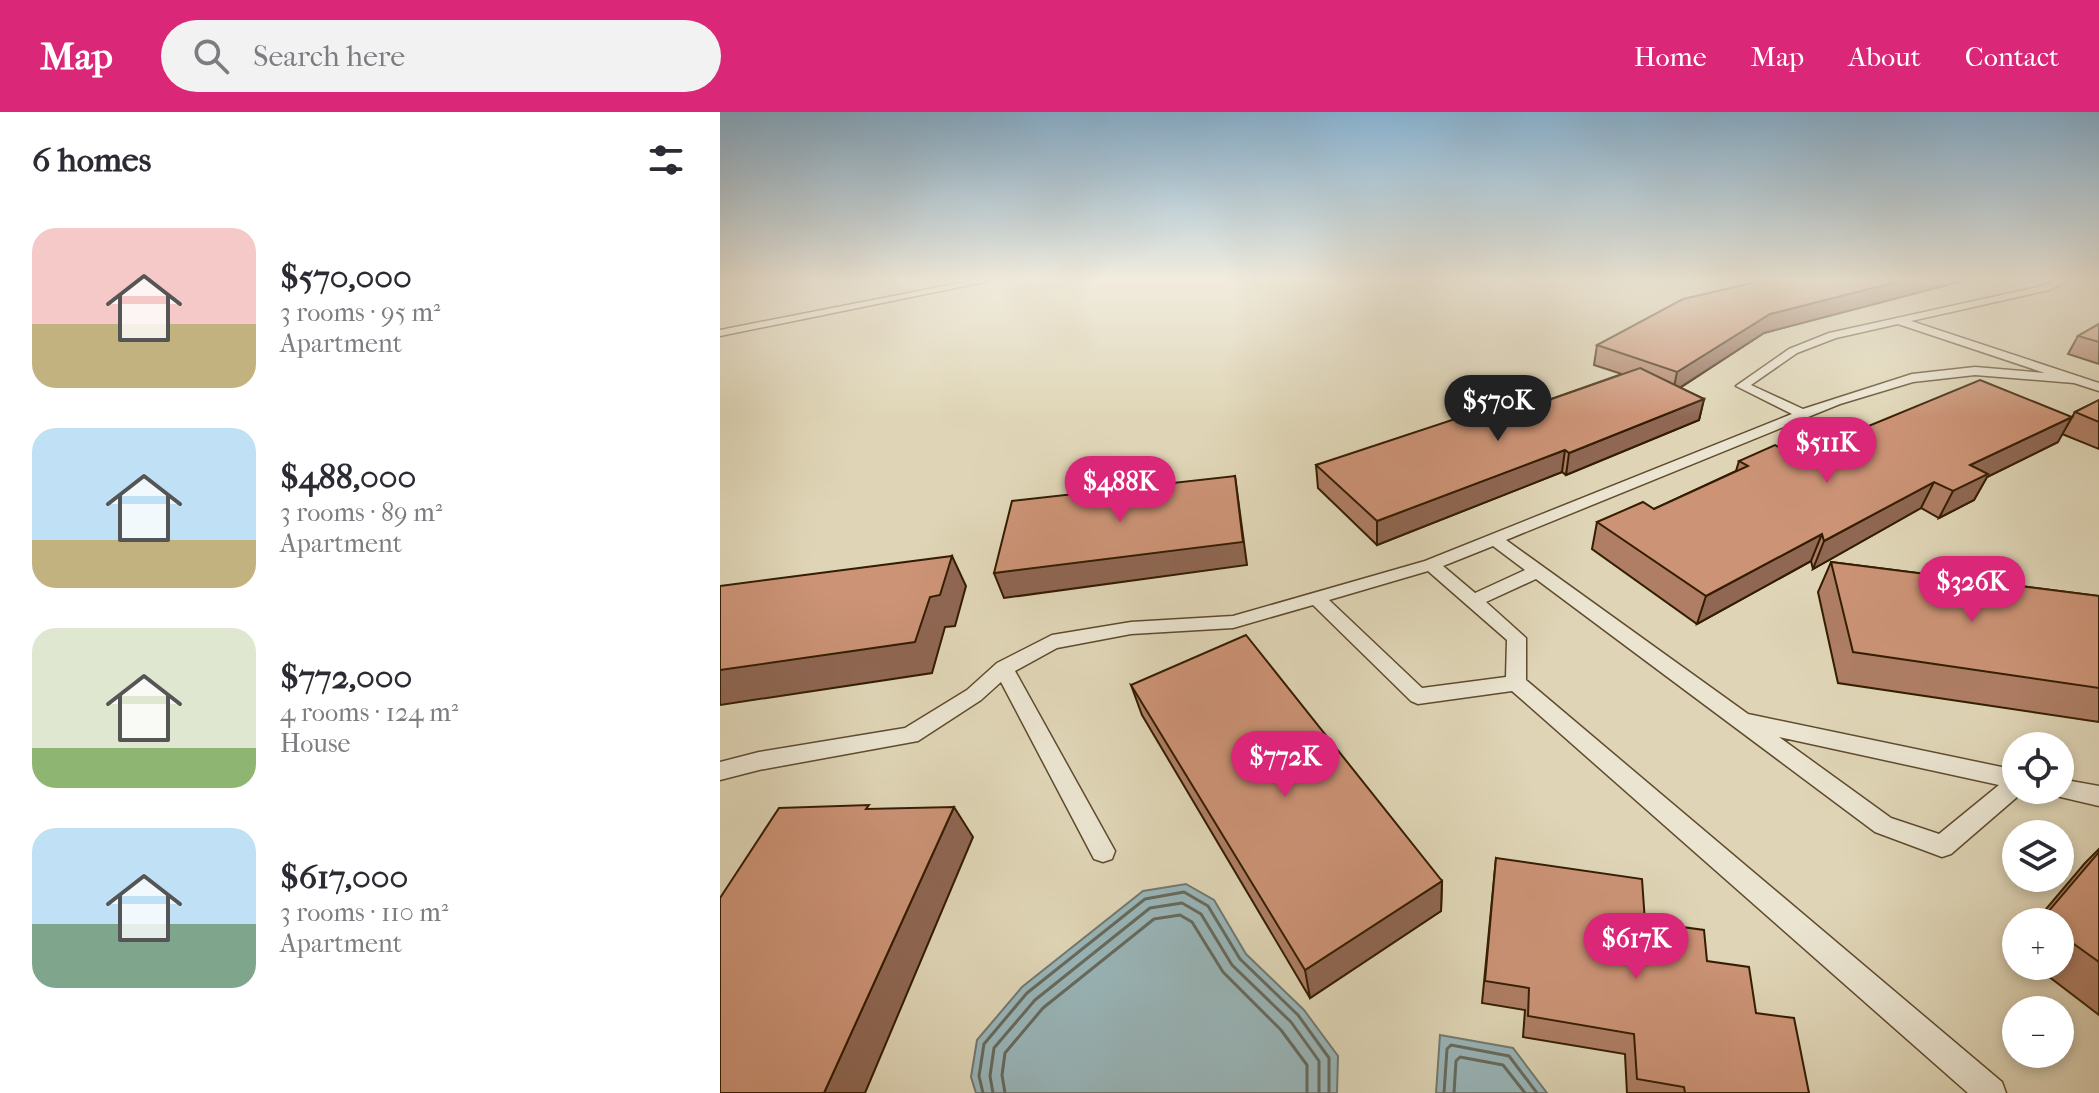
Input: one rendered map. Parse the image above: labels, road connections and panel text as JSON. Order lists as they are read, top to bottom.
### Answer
{
  "page": {
    "header": "Map",
    "search": "Search here",
    "nav": [
      "Home",
      "Map",
      "About",
      "Contact"
    ],
    "heading": "6 homes",
    "list": [
      {
        "name": "$570,000",
        "note": "3 rooms · 95 m² · Apartment"
      },
      {
        "name": "$488,000",
        "note": "3 rooms · 89 m² · Apartment"
      },
      {
        "name": "$772,000",
        "note": "4 rooms · 124 m² · House"
      },
      {
        "name": "$617,000",
        "note": "3 rooms · 110 m² · Apartment"
      }
    ],
    "price": [
      "$570K",
      "$511K",
      "$488K",
      "$326K",
      "$772K",
      "$617K"
    ],
    "map_buttons": ["+", "−"]
  }
}
